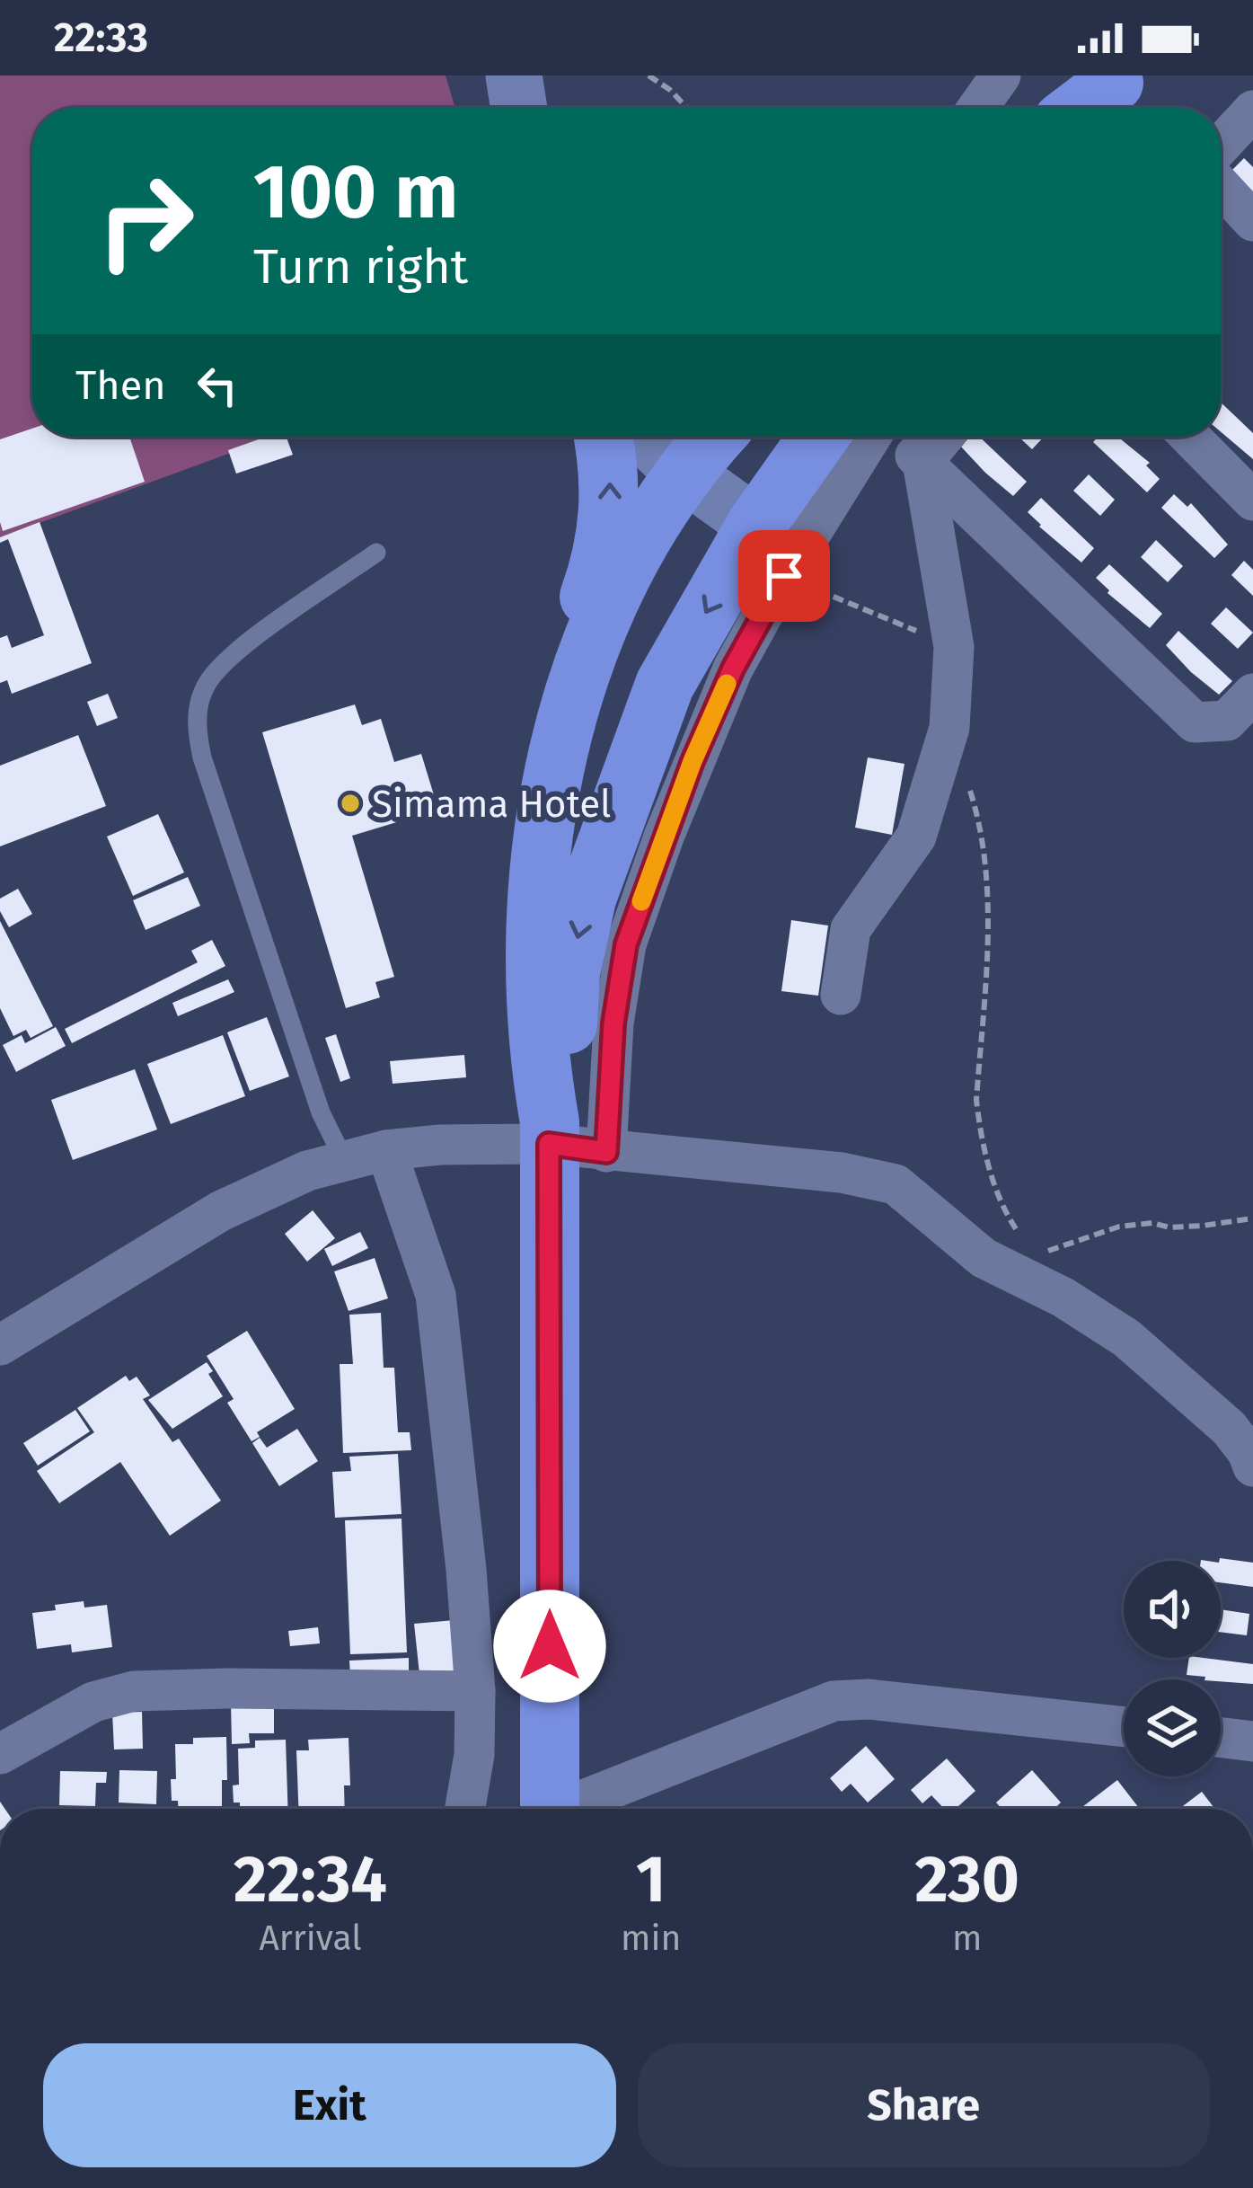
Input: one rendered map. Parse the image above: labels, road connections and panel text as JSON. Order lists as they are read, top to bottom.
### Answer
{
  "places": ["Simama Hotel"],
  "page": {
    "status": "22:33",
    "turn": ["100 m", "Turn right"],
    "then": "Then",
    "eta": [
      "22:34",
      "Arrival",
      "1",
      "min",
      "230",
      "m"
    ],
    "buttons": ["Exit", "Share"]
  }
}
